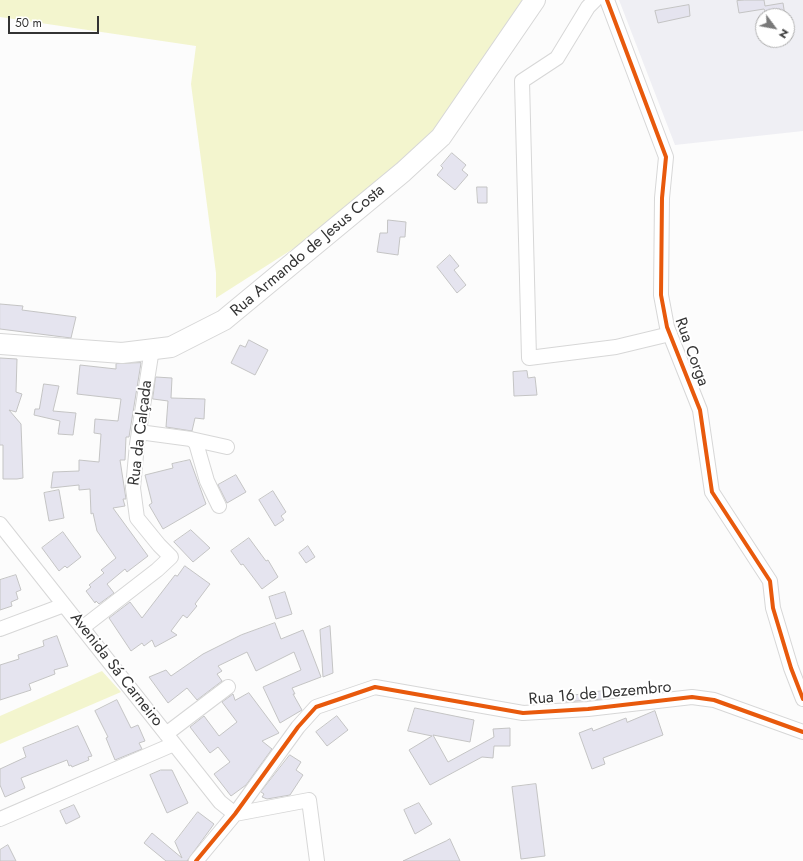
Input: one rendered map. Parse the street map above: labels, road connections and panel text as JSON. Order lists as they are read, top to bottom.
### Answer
{
  "streets": {
    "street": [
      "Rua Armando de Jesus Costa",
      "Rua Corga",
      "Rua da Calçada",
      "Avenida Sá Carneiro",
      "Rua 16 de Dezembro"
    ]
  },
  "crossings": [
    ["Rua Armando de Jesus Costa", "Rua da Calçada"],
    ["Rua da Calçada", "Avenida Sá Carneiro"],
    ["Avenida Sá Carneiro", "Rua 16 de Dezembro"]
  ],
  "scale_bar": "50 m",
  "north": "bottom right"
}
